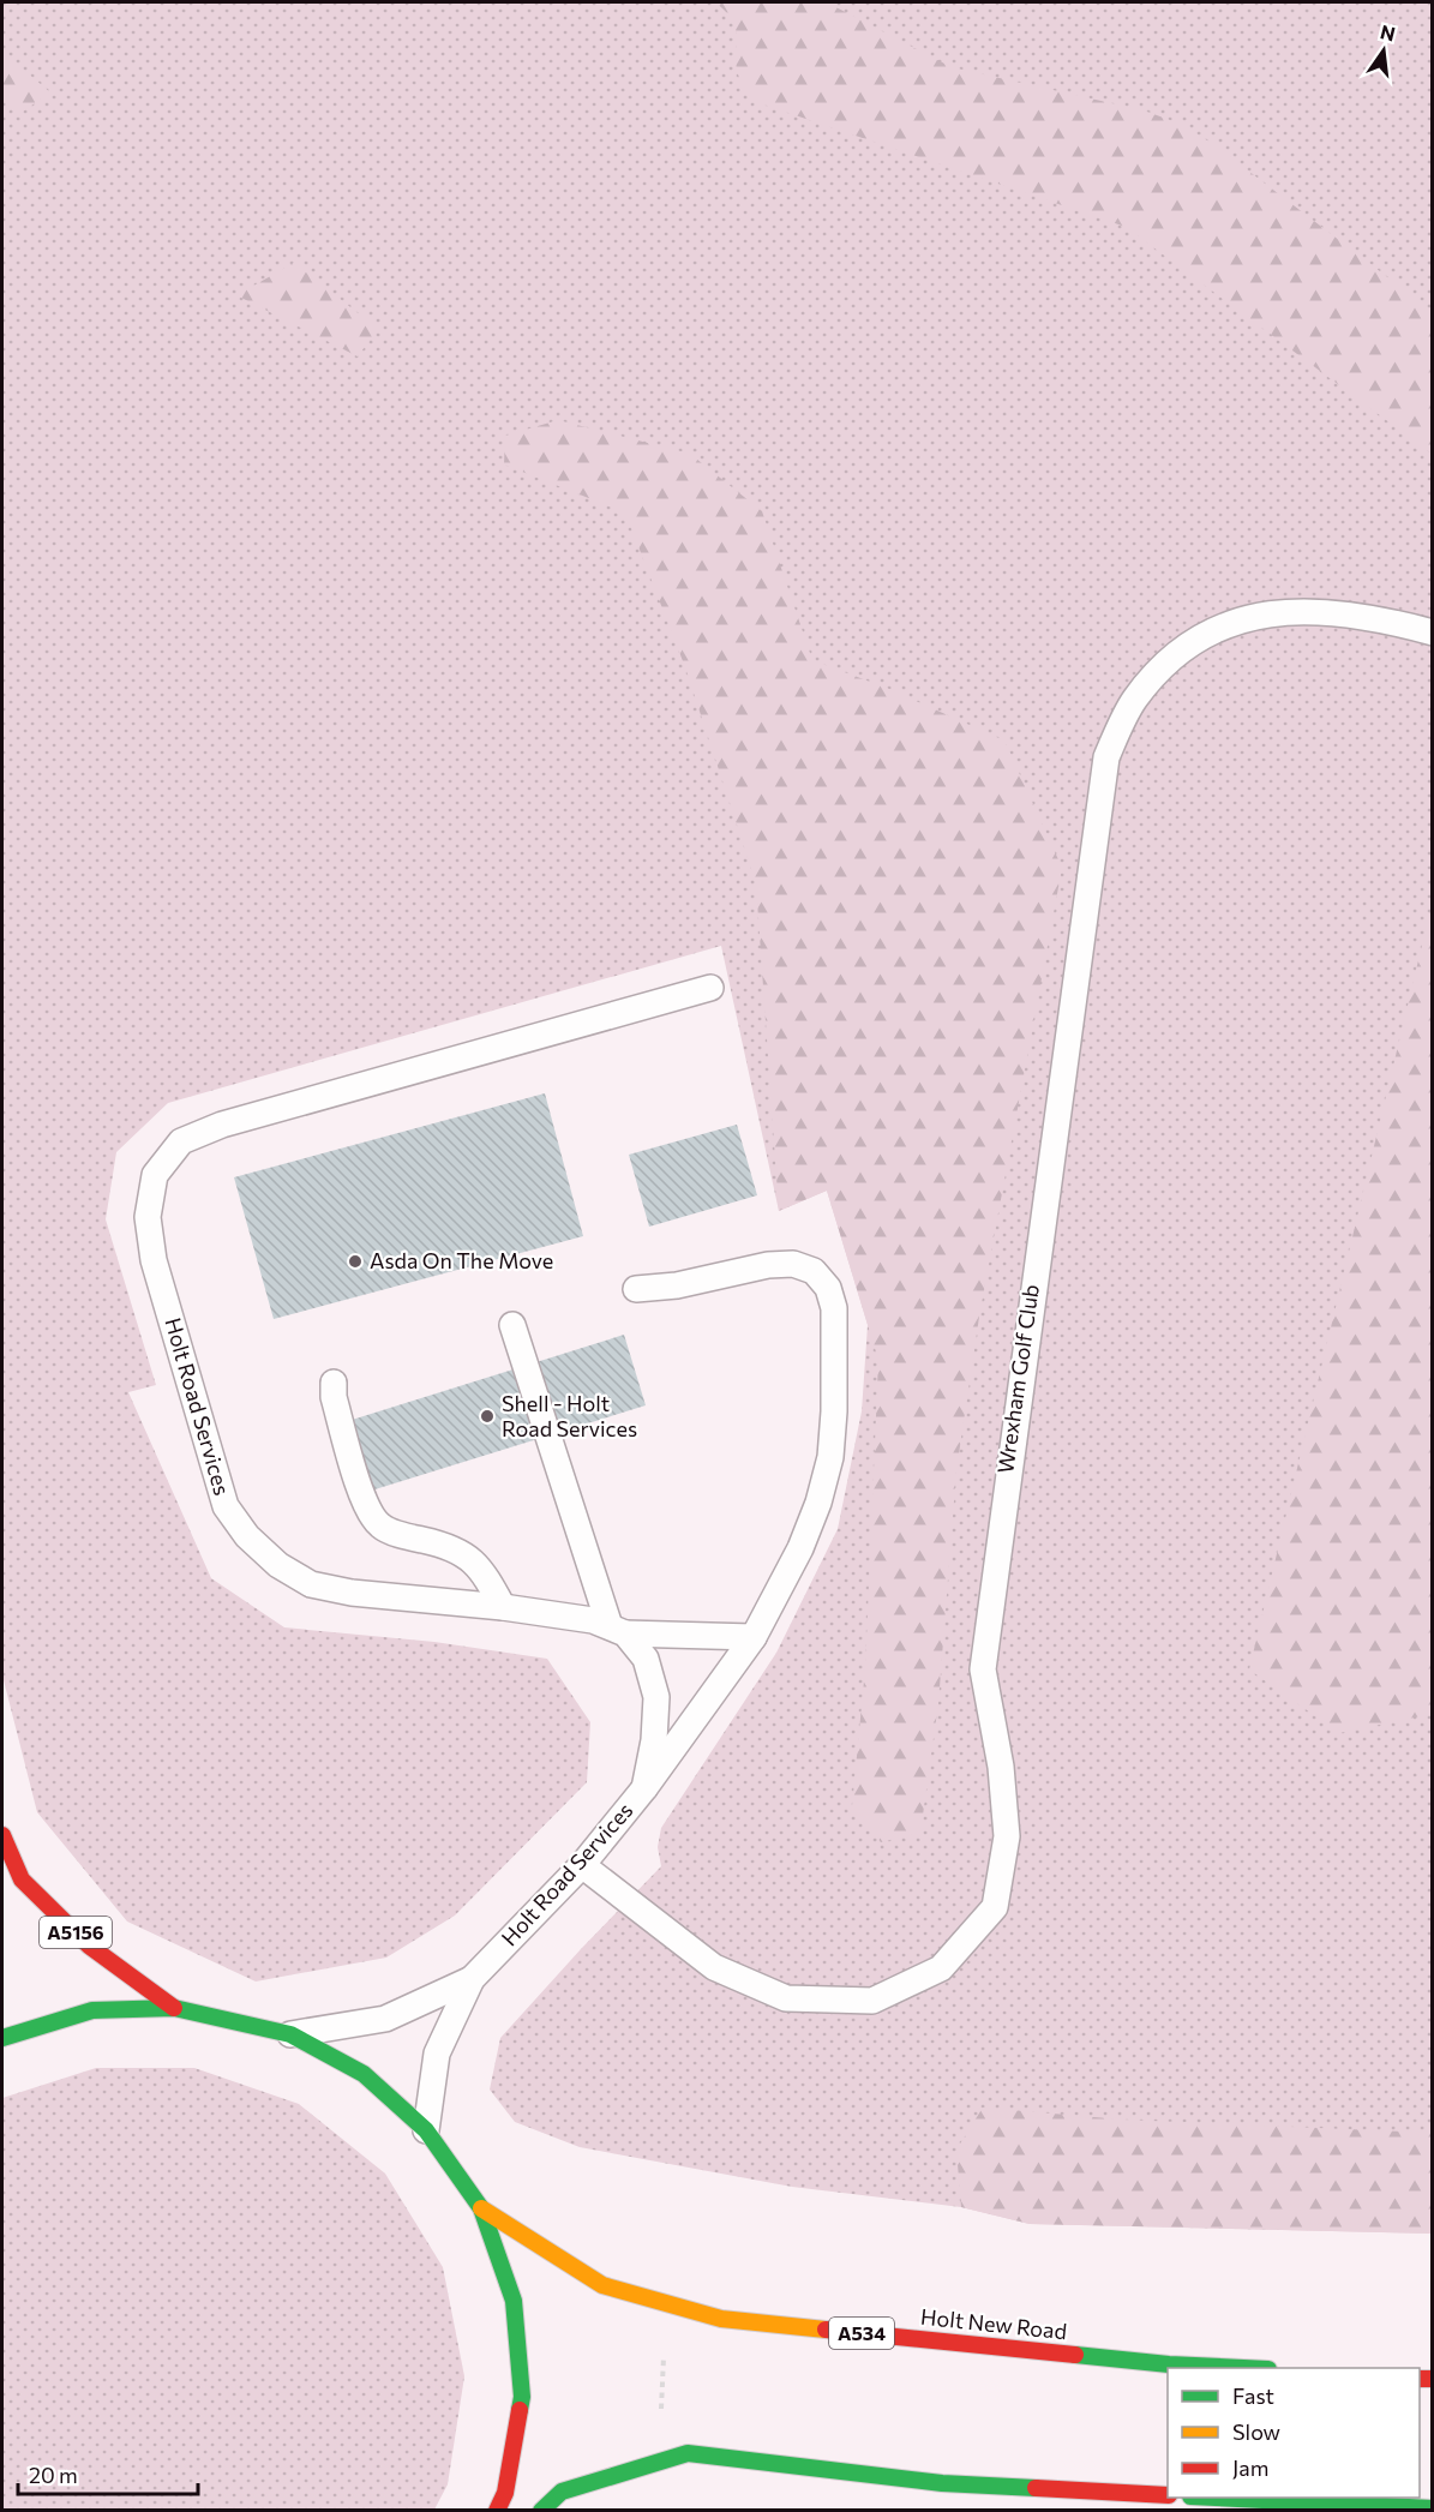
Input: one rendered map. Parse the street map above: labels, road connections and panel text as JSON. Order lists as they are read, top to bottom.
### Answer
{
  "streets": {
    "highway": ["A5156", "Holt New Road", "A534"],
    "lane": ["Wrexham Golf Club", "Holt Road Services"]
  },
  "crossings": [
    ["Wrexham Golf Club", "Holt Road Services"]
  ],
  "places": ["Asda On The Move", "Shell - Holt Road Services"],
  "legend": ["Fast", "Slow", "Jam"],
  "scale_bar": "20 m",
  "north": "top"
}
